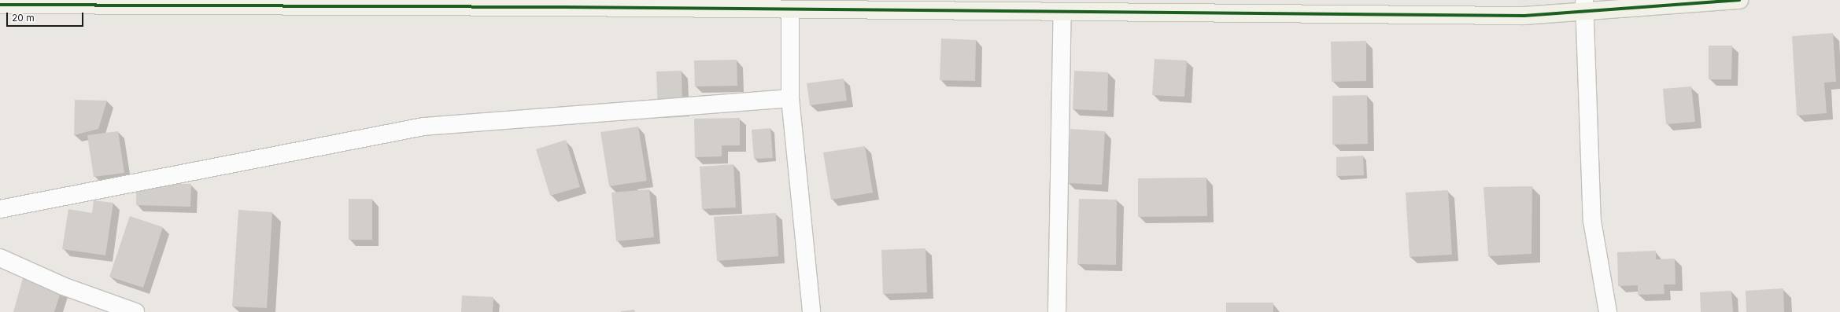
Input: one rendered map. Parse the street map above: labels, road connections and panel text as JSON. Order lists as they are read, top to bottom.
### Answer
{
  "scale_bar": "20 m"
}
